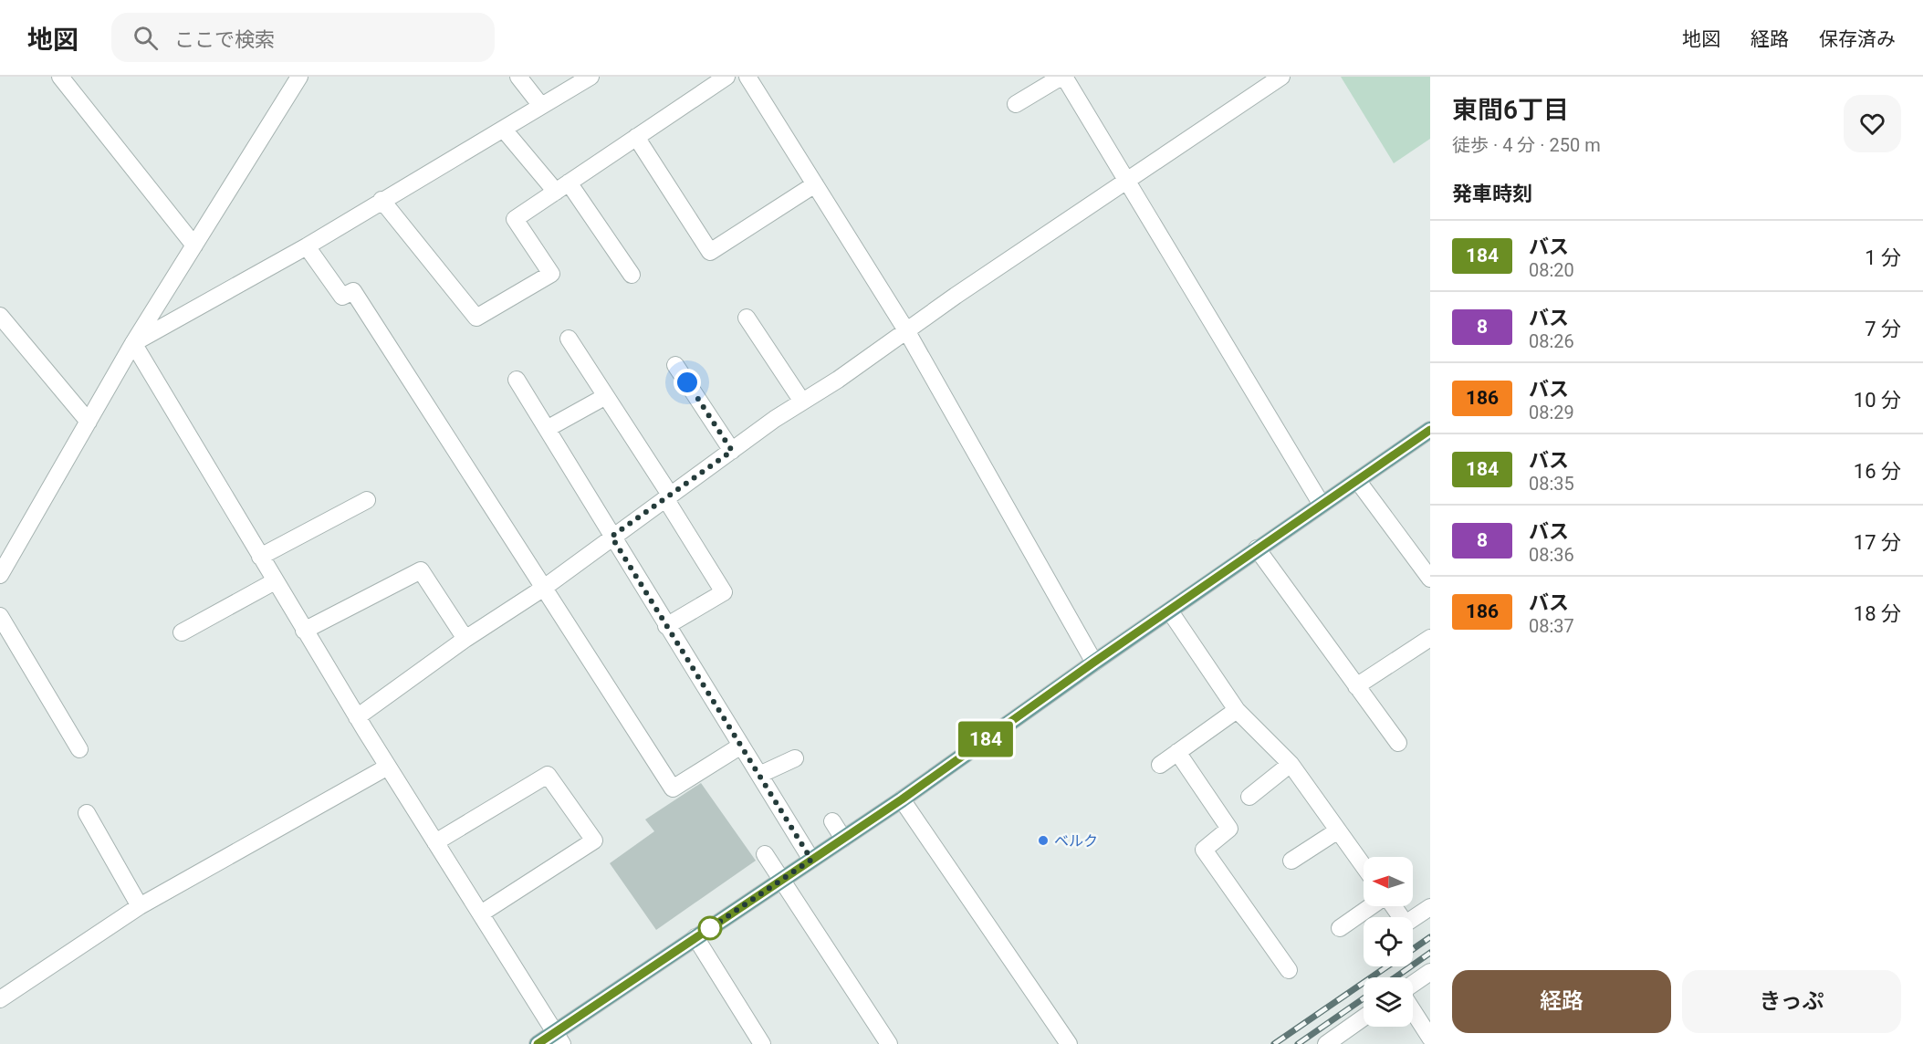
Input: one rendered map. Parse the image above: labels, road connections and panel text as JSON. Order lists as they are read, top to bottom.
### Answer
{
  "places": ["ベルク"],
  "lines": ["bus line 184"],
  "north": "left",
  "page": {
    "header": "地図",
    "search": "ここで検索",
    "nav": ["地図", "経路", "保存済み"],
    "on_map": "184",
    "heading": [
      ["東間6丁目", "徒歩 · 4 分 · 250 m"],
      "発車時刻"
    ],
    "list": [
      {
        "mark": "184",
        "name": "バス",
        "note": "08:20",
        "value": "1 分"
      },
      {
        "mark": "8",
        "name": "バス",
        "note": "08:26",
        "value": "7 分"
      },
      {
        "mark": "186",
        "name": "バス",
        "note": "08:29",
        "value": "10 分"
      },
      {
        "mark": "184",
        "name": "バス",
        "note": "08:35",
        "value": "16 分"
      },
      {
        "mark": "8",
        "name": "バス",
        "note": "08:36",
        "value": "17 分"
      },
      {
        "mark": "186",
        "name": "バス",
        "note": "08:37",
        "value": "18 分"
      }
    ],
    "buttons": ["経路", "きっぷ"]
  }
}
